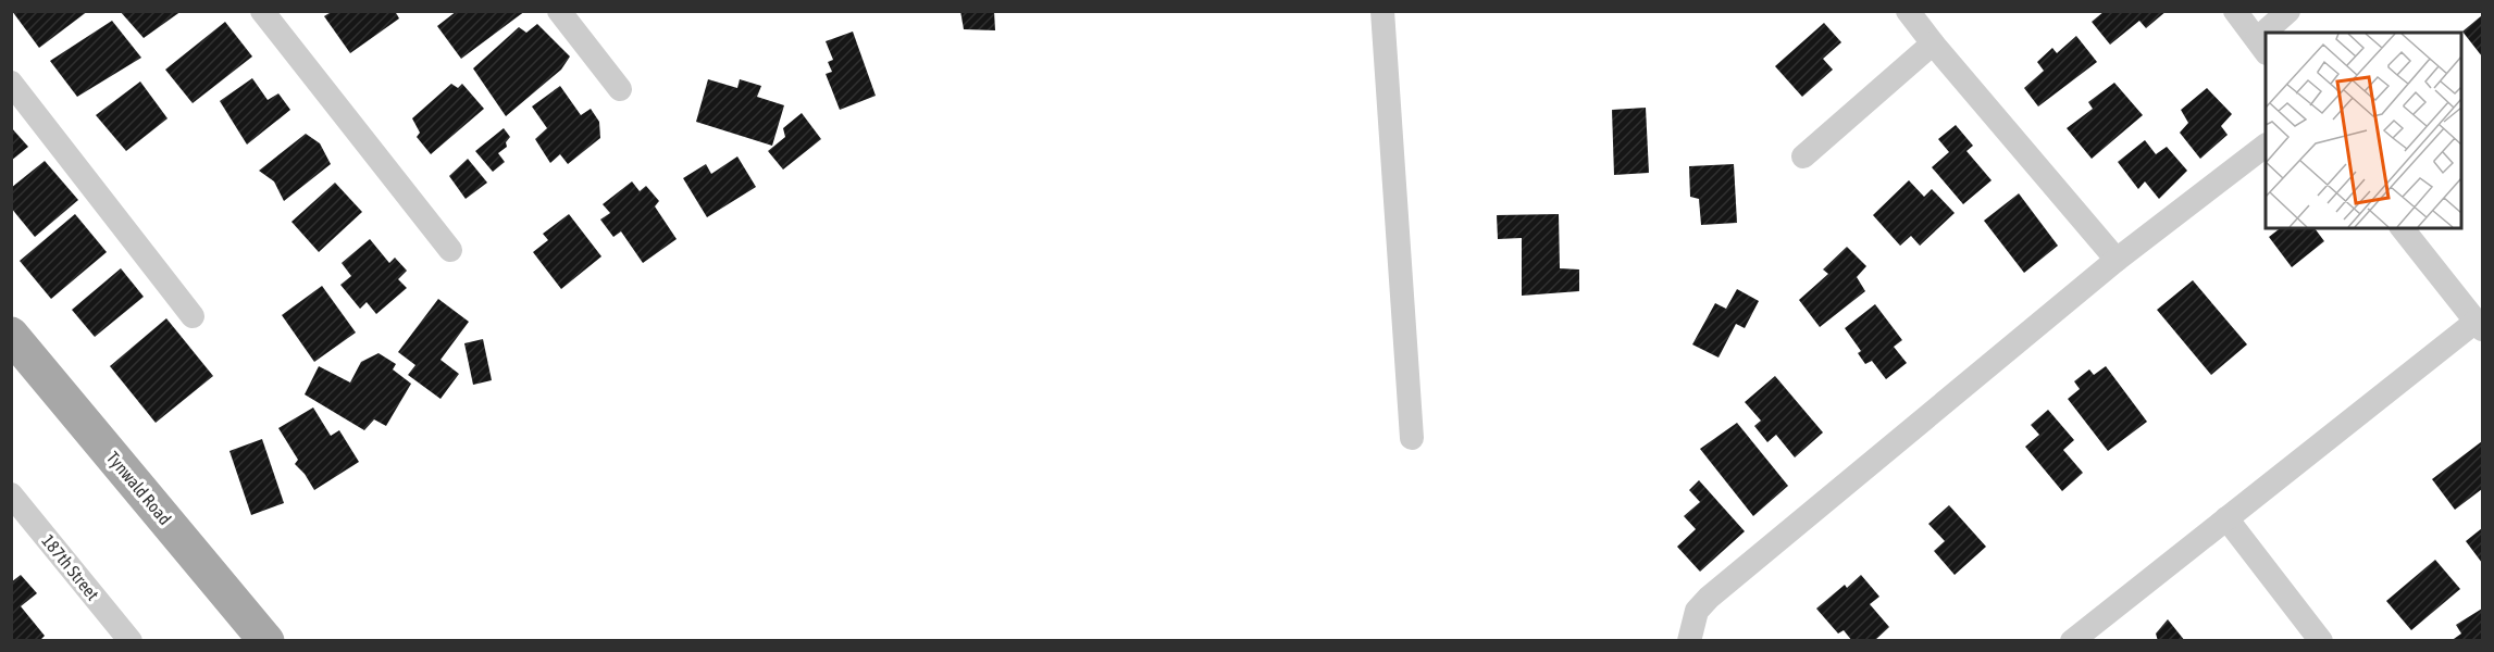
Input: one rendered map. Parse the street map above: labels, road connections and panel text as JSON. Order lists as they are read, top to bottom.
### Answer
{
  "streets": {
    "main road": ["Tynwald Road"],
    "street": ["187th Street"]
  }
}
